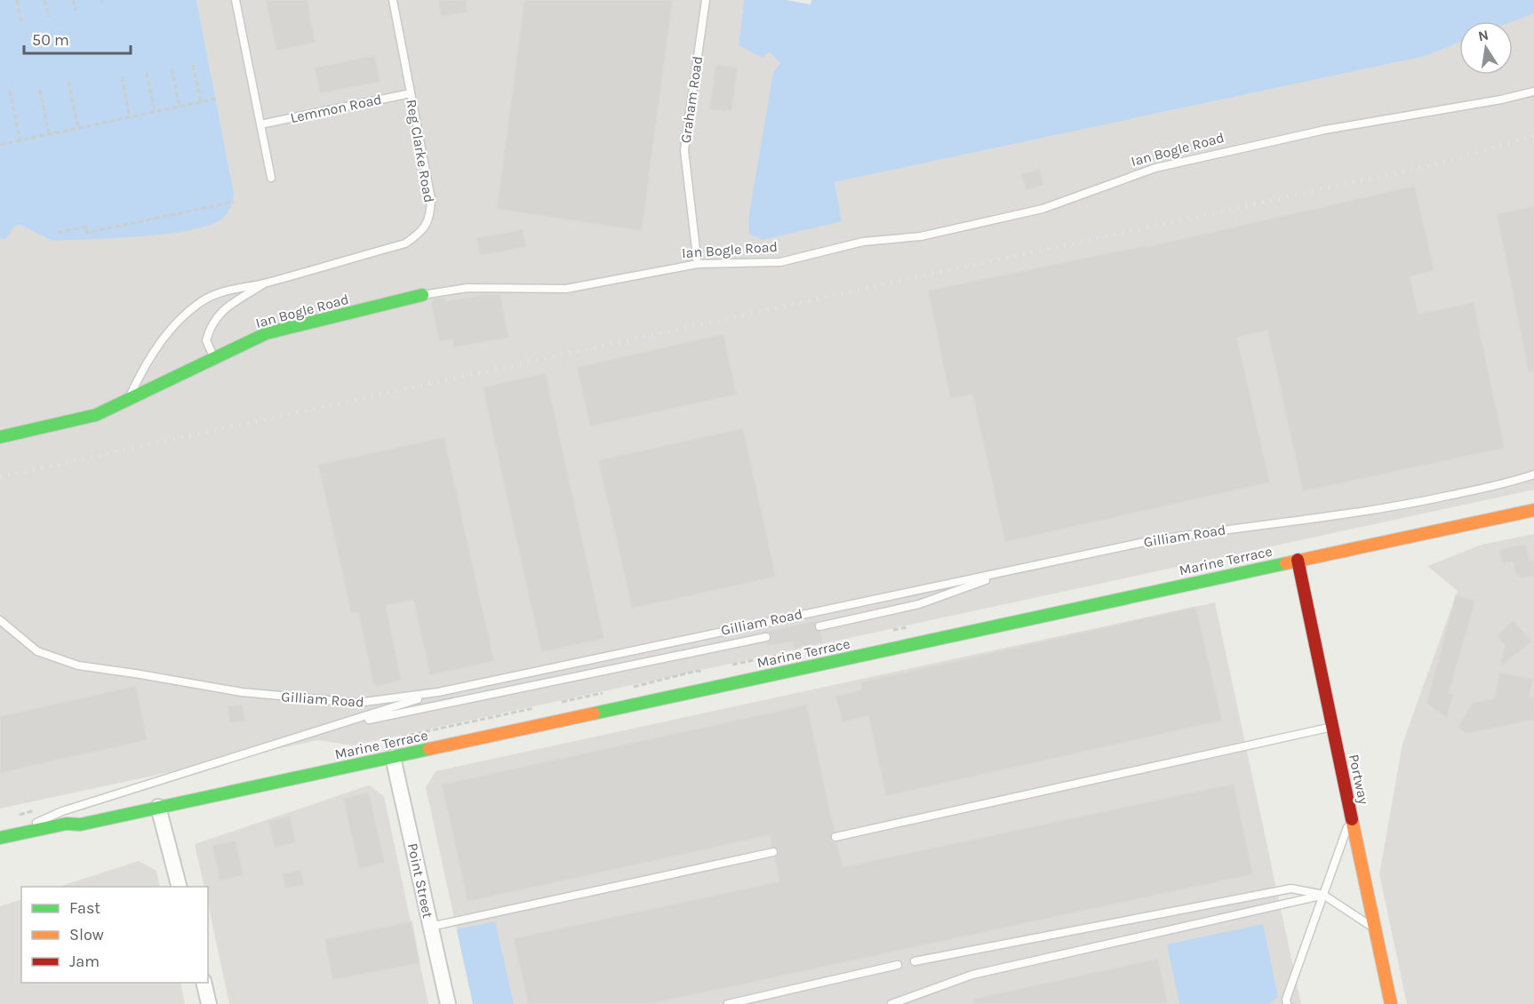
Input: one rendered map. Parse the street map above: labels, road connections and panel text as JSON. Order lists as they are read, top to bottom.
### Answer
{
  "streets": {
    "main road": ["Ian Bogle Road", "Marine Terrace", "Portway"],
    "street": ["Point Street"],
    "lane": [
      "Graham Road",
      "Lemmon Road",
      "Reg Clarke Road",
      "Gilliam Road"
    ]
  },
  "crossings": [
    ["Graham Road", "Ian Bogle Road"],
    ["Lemmon Road", "Reg Clarke Road"],
    ["Marine Terrace", "Portway"],
    ["Marine Terrace", "Point Street"]
  ],
  "legend": ["Fast", "Slow", "Jam"],
  "scale_bar": "50 m",
  "north": "top"
}
